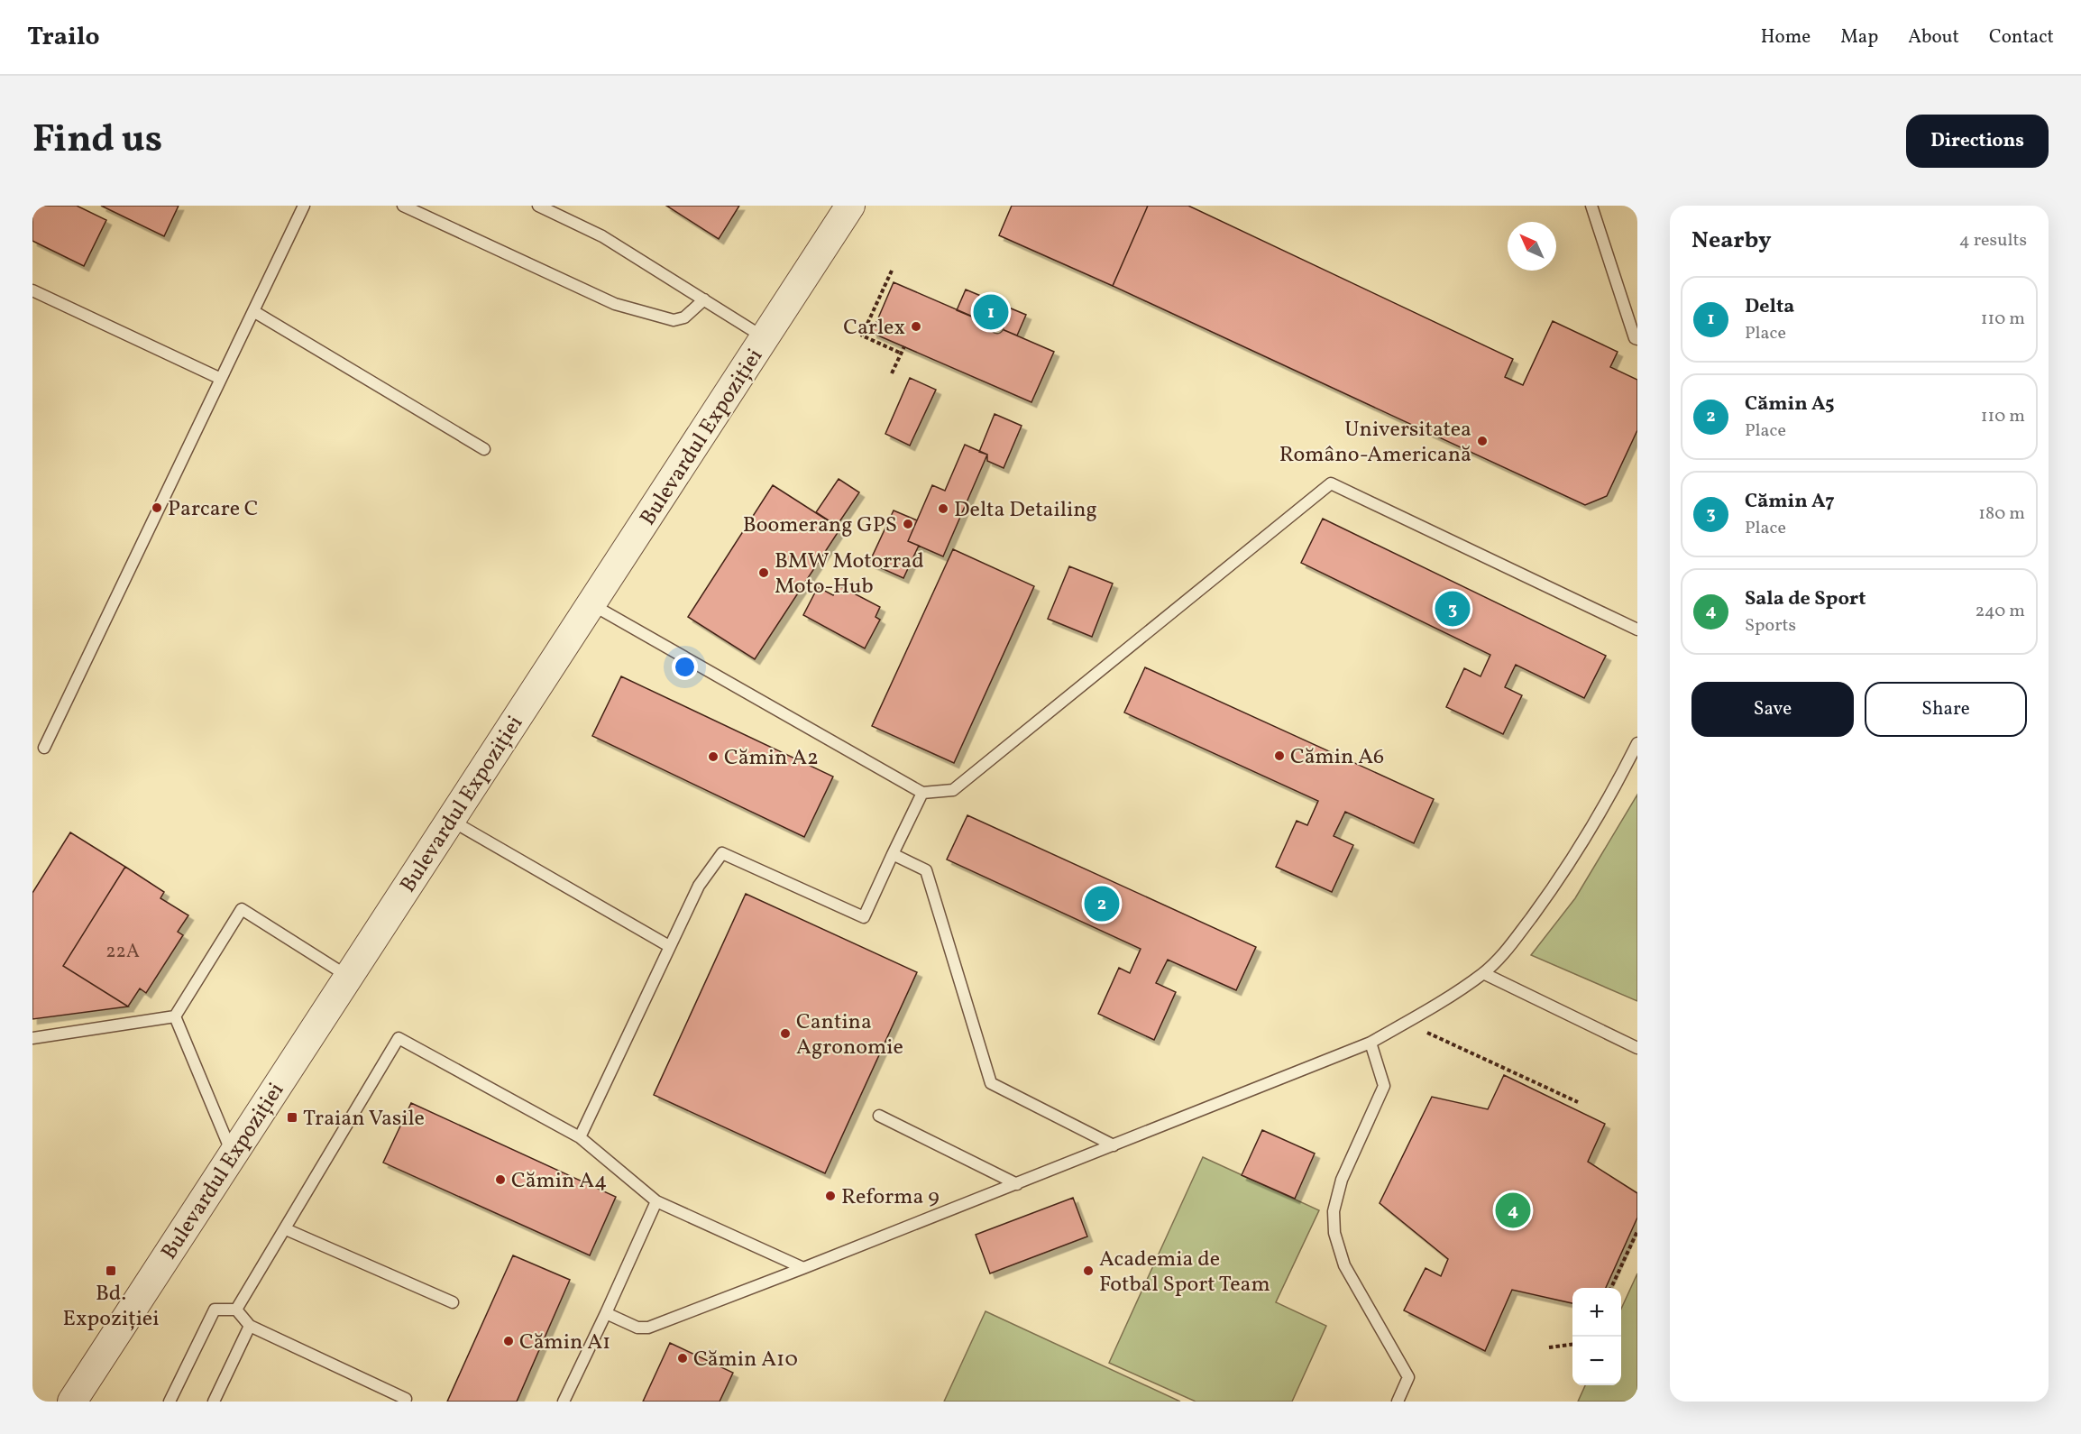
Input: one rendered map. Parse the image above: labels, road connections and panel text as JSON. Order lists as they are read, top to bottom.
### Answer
{
  "streets": {
    "street": ["Bulevardul Expoziției"]
  },
  "places": {
    "other": [
      "Carlex",
      "Universitatea Româno-Americană",
      "Parcare C",
      "Delta Detailing",
      "Boomerang GPS",
      "BMW Motorrad Moto-Hub",
      "Cămin A6",
      "Cămin A2",
      "Cantina Agronomie",
      "Cămin A4",
      "Reforma 9",
      "Academia de Fotbal Sport Team",
      "Cămin A1",
      "Cămin A10"
    ],
    "transit": ["Traian Vasile", "Bd. Expoziției"]
  },
  "house_numbers": ["22A"],
  "north": "top left",
  "page": {
    "header": "Trailo",
    "nav": [
      "Home",
      "Map",
      "About",
      "Contact"
    ],
    "title": "Find us",
    "buttons": [
      "Directions",
      ["Save", "Share"]
    ],
    "heading": ["Nearby", "4 results"],
    "list": [
      {
        "mark": "1",
        "name": "Delta",
        "note": "Place",
        "value": "110 m"
      },
      {
        "mark": "2",
        "name": "Cămin A5",
        "note": "Place",
        "value": "110 m"
      },
      {
        "mark": "3",
        "name": "Cămin A7",
        "note": "Place",
        "value": "180 m"
      },
      {
        "mark": "4",
        "name": "Sala de Sport",
        "note": "Sports",
        "value": "240 m"
      }
    ],
    "pins": [
      "1",
      "3",
      "2",
      "4"
    ],
    "map_buttons": ["+", "−"]
  }
}
